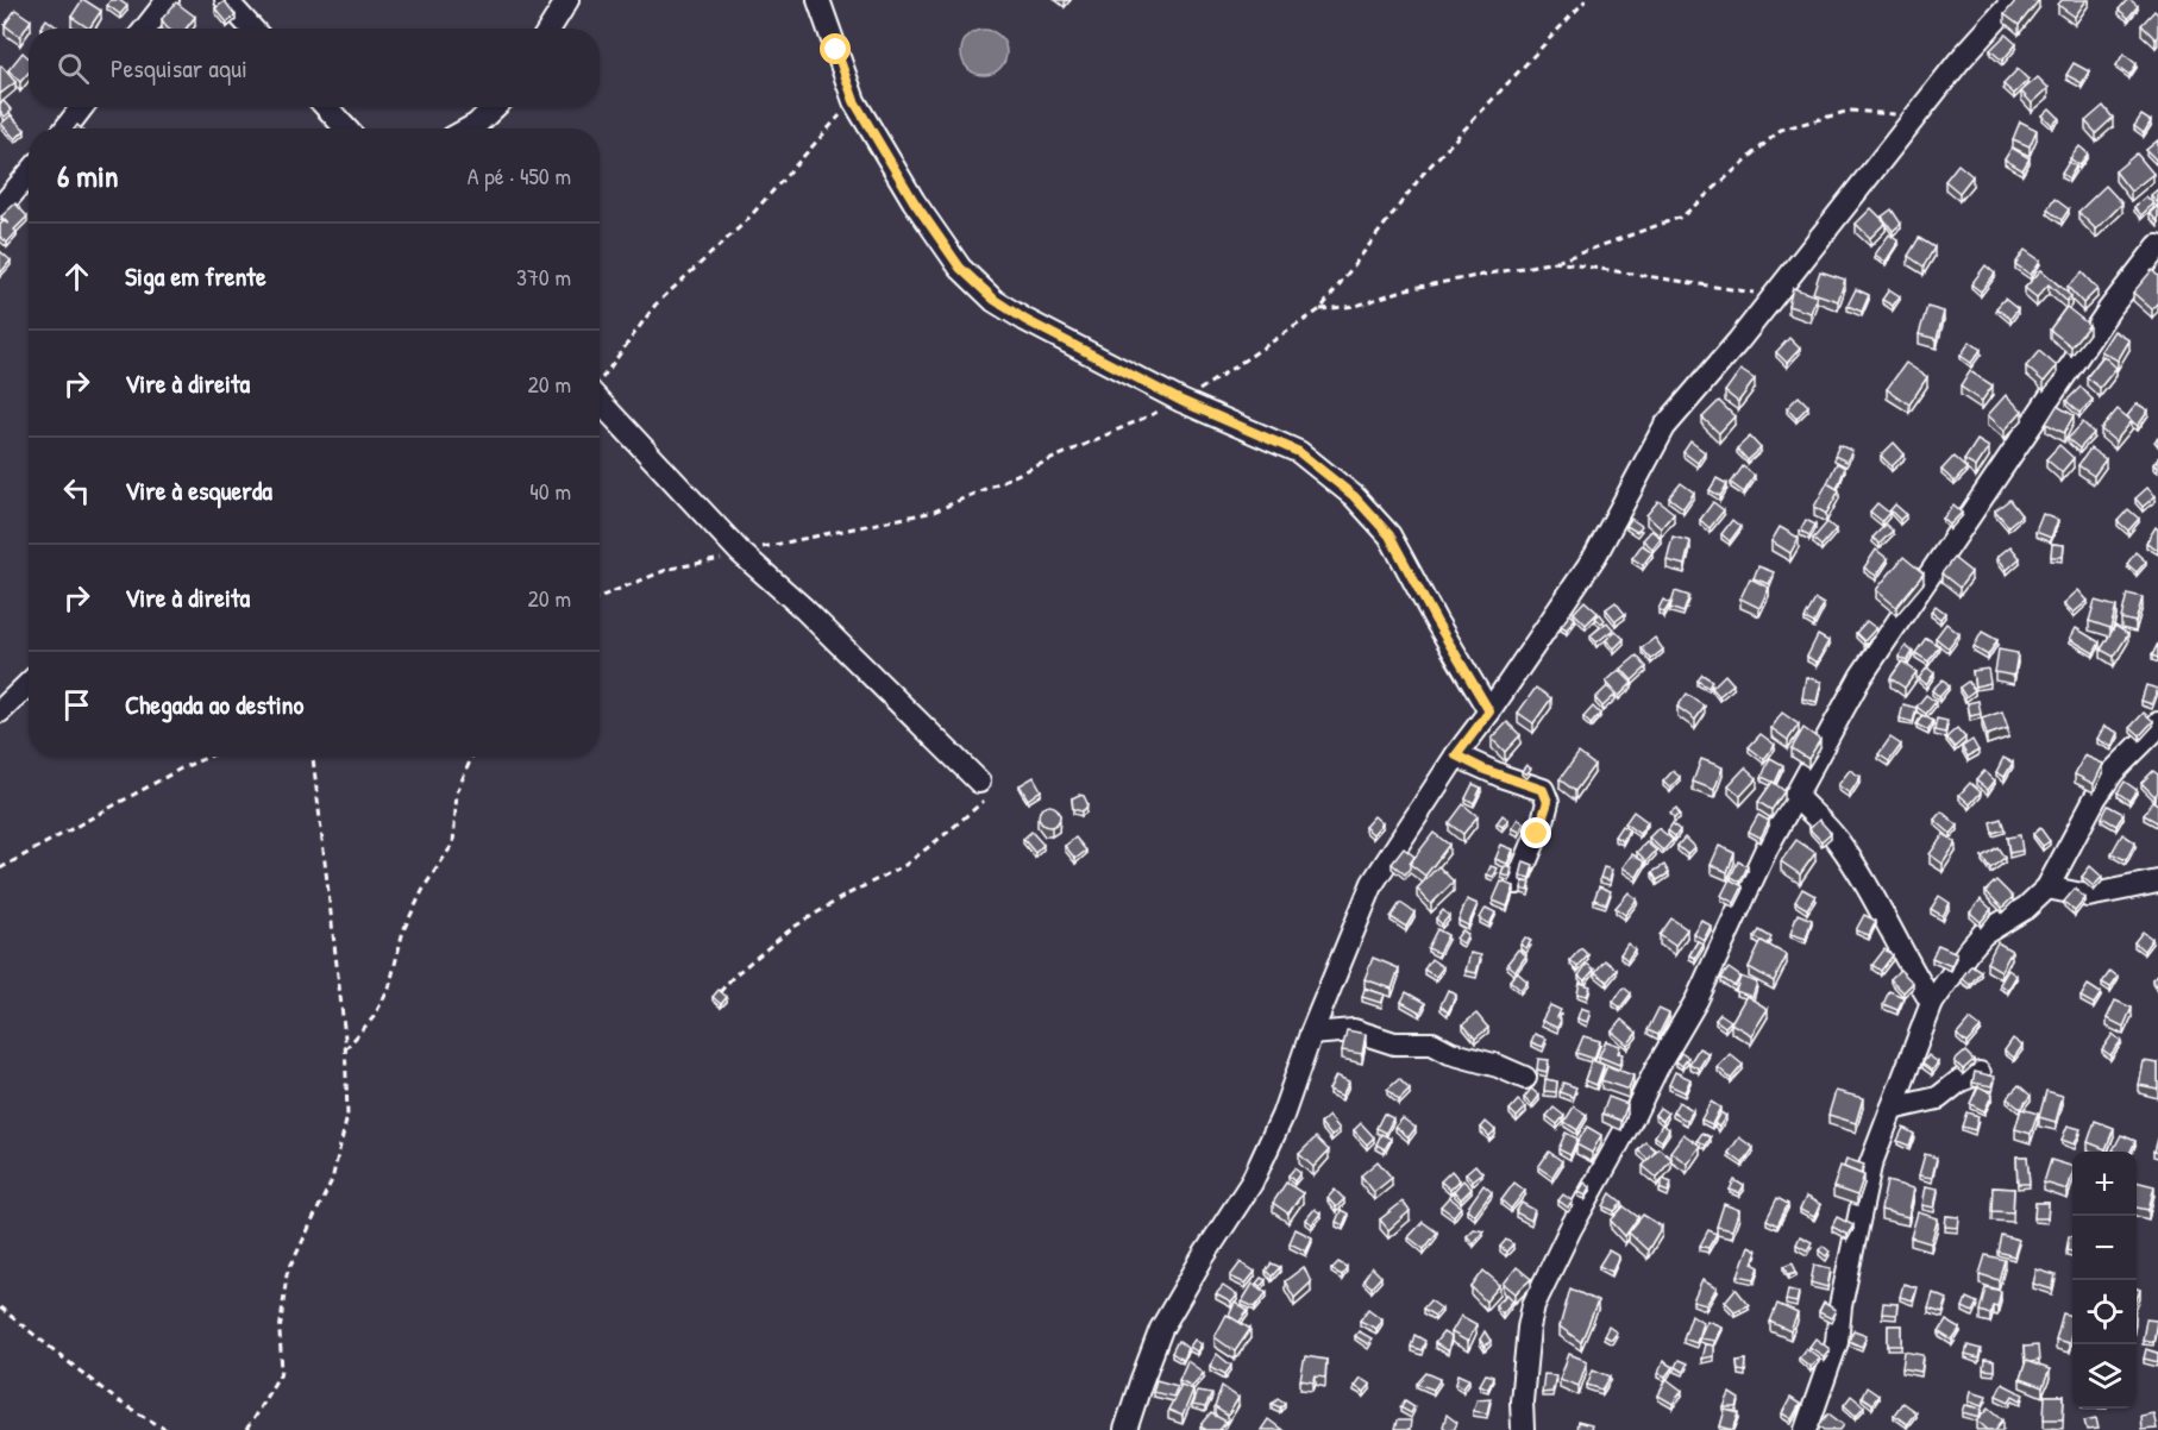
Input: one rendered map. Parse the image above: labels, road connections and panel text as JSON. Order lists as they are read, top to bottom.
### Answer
{
  "page": {
    "search": "Pesquisar aqui",
    "heading": ["6 min", "A pé · 450 m"],
    "list": [
      ["Siga em frente", "370 m"],
      ["Vire à direita", "20 m"],
      ["Vire à esquerda", "40 m"],
      ["Vire à direita", "20 m"],
      "Chegada ao destino"
    ],
    "map_buttons": ["+", "−"]
  }
}
